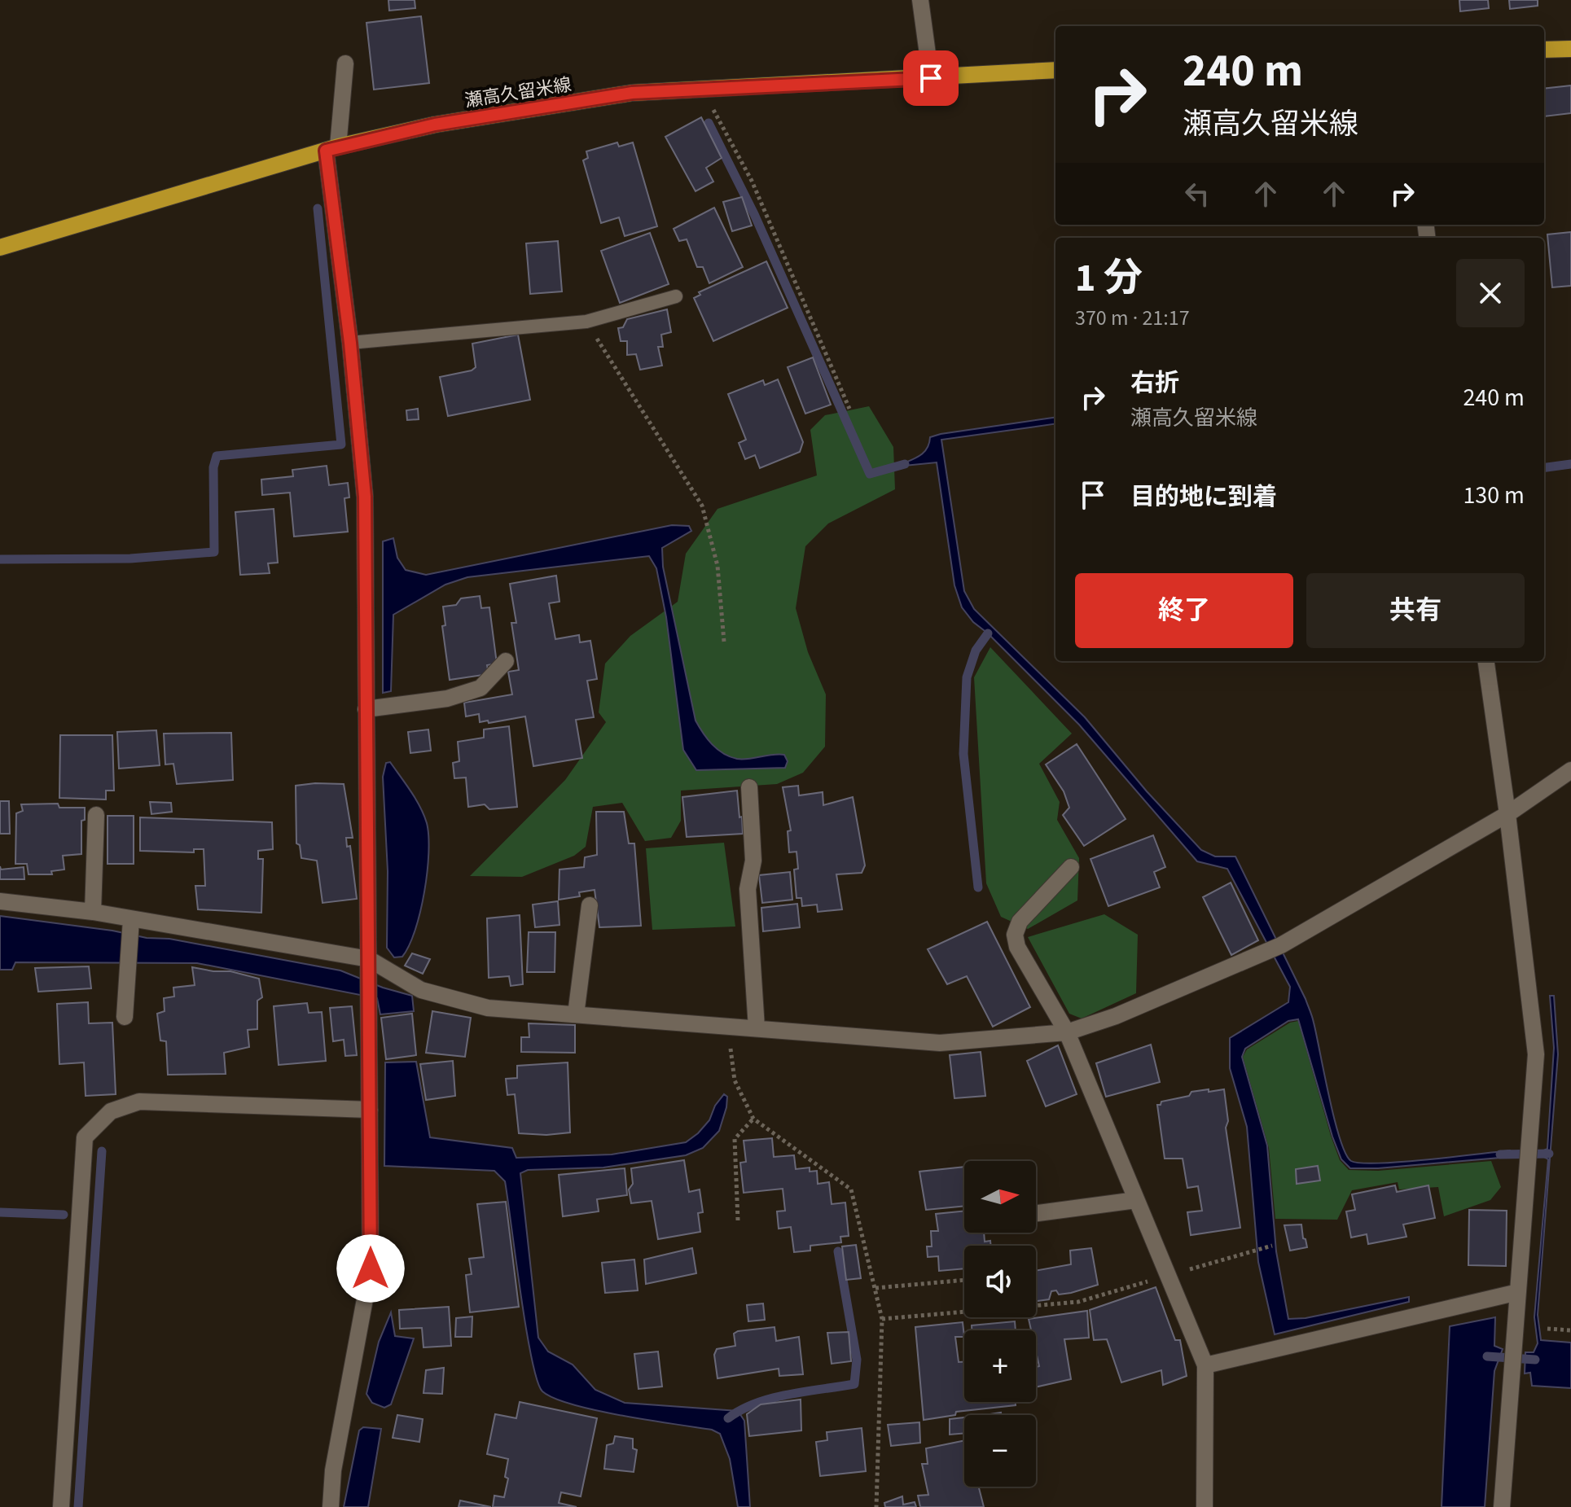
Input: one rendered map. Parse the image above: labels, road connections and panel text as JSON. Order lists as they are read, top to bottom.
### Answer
{
  "streets": {
    "main road": ["瀬高久留米線"]
  },
  "north": "right",
  "page": {
    "turn": ["240 m", "瀬高久留米線"],
    "heading": ["1 分", "370 m · 21:17"],
    "list": [
      {
        "name": "右折",
        "note": "瀬高久留米線",
        "value": "240 m"
      },
      {
        "name": "目的地に到着",
        "value": "130 m"
      }
    ],
    "buttons": ["終了", "共有"],
    "map_buttons": ["+", "−"]
  }
}
